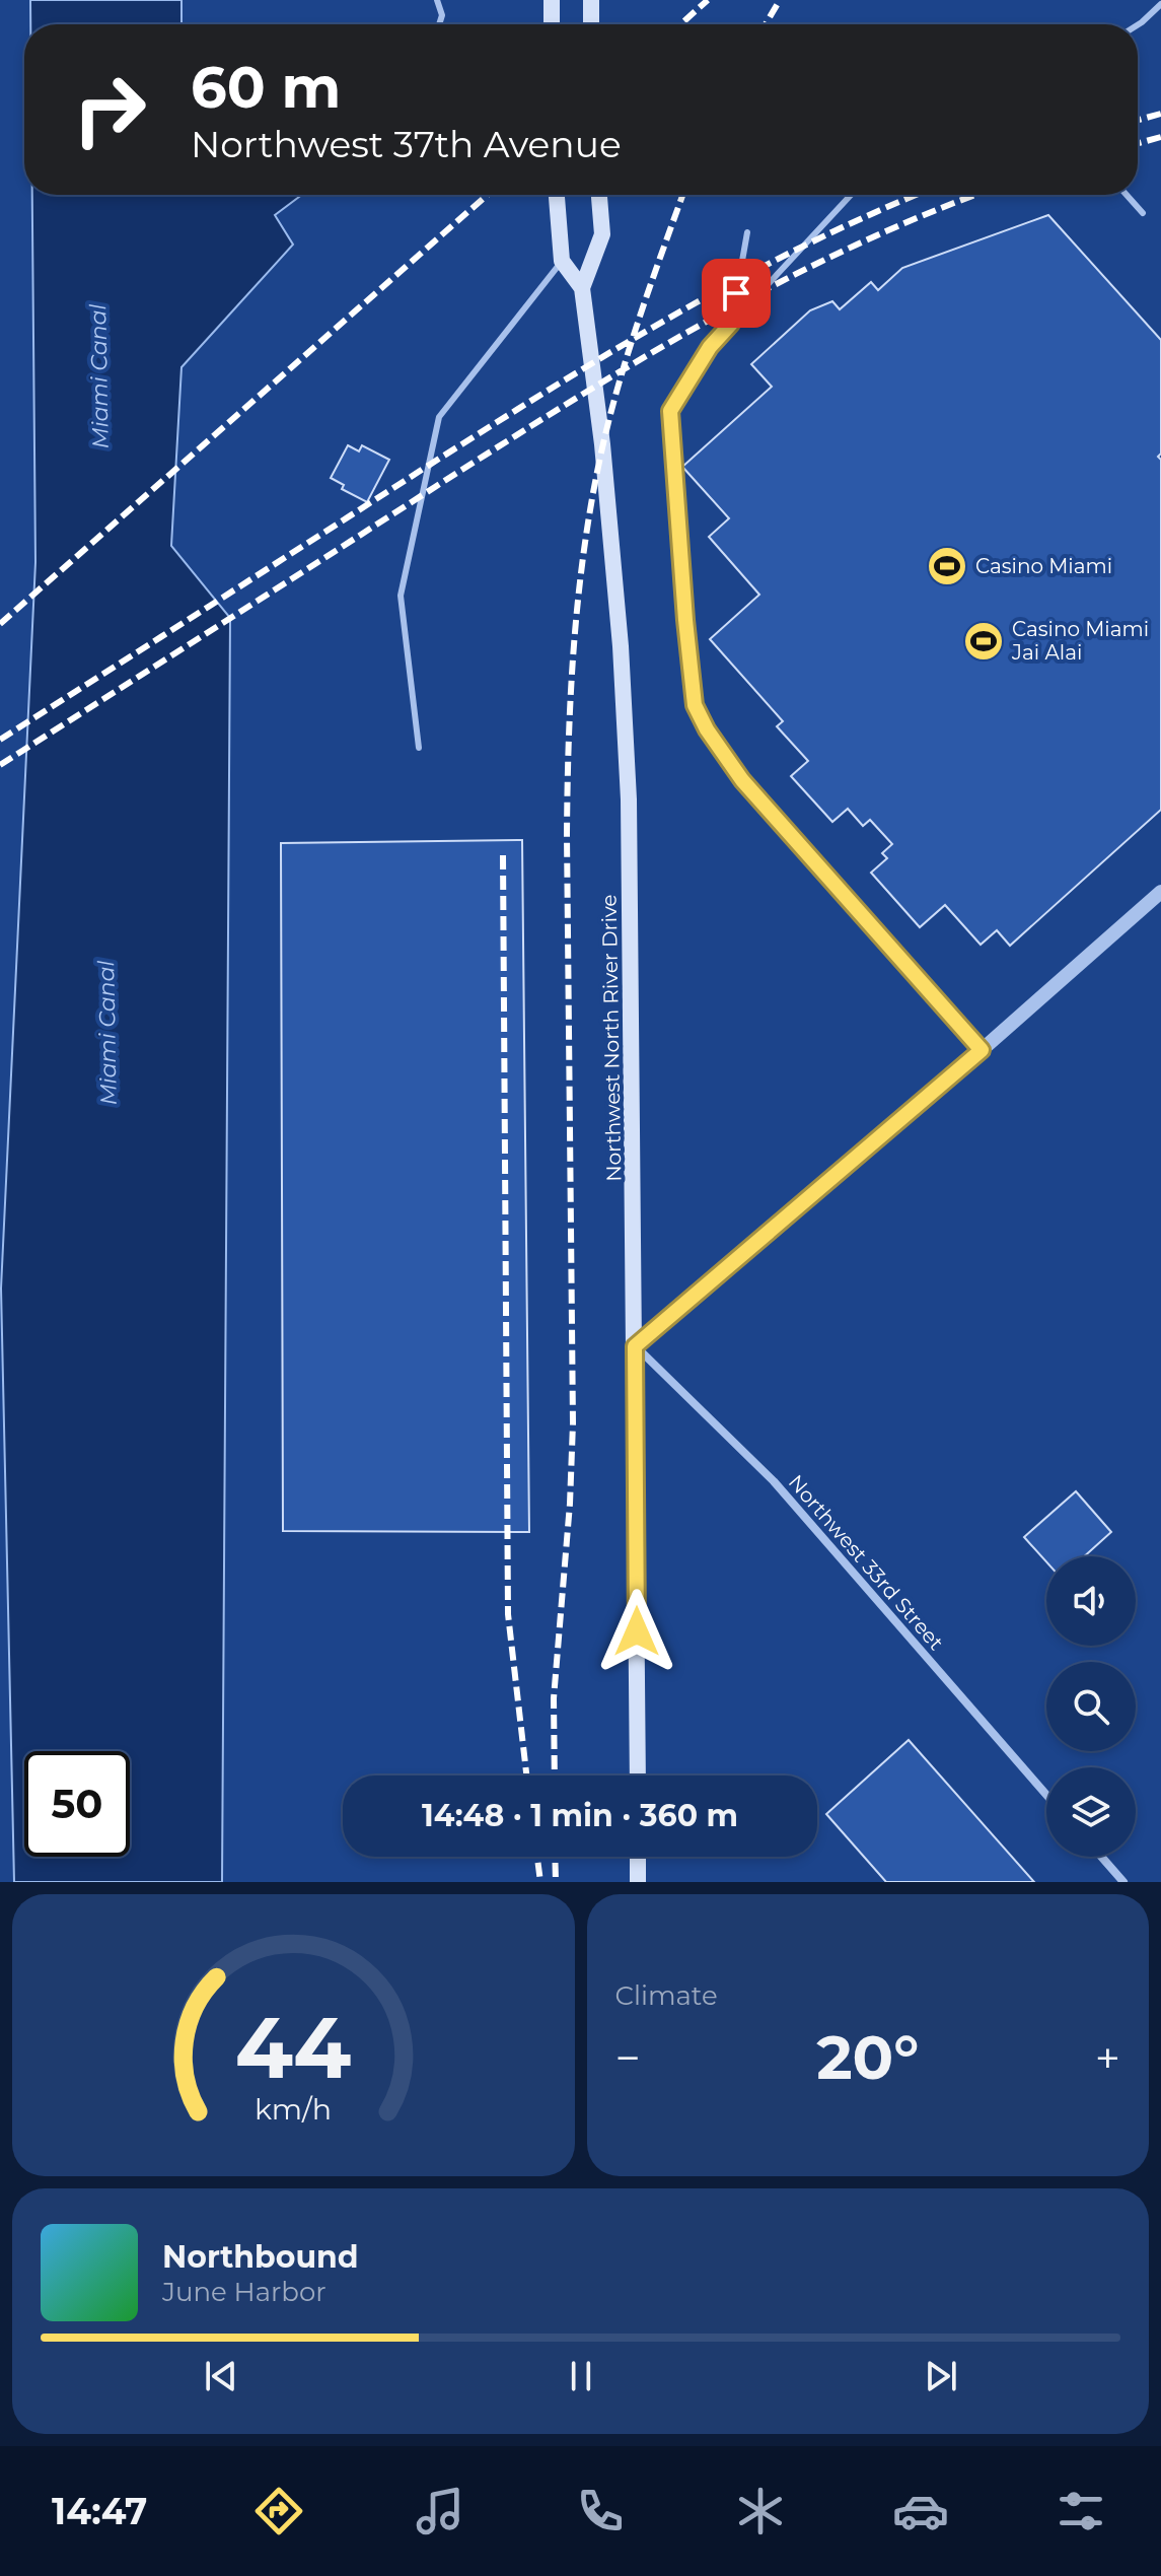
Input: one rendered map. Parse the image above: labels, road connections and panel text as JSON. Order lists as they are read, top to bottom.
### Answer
{
  "streets": {
    "main road": ["Northwest North River Drive"],
    "street": ["Northwest 33rd Street"]
  },
  "crossings": [
    ["Northwest North River Drive", "Northwest 33rd Street"]
  ],
  "water": ["Miami Canal"],
  "places": {
    "sports": ["Casino Miami", "Casino Miami Jai Alai"]
  },
  "page": {
    "turn": ["60 m", "Northwest 37th Avenue"],
    "limit": "50",
    "trip": "14:48 · 1 min · 360 m",
    "tile": "Climate",
    "heat": ["−", "20°", "+"],
    "song": ["Northbound", "June Harbor"],
    "tabs": "14:47",
    "gauge": ["44", "km/h"]
  }
}
